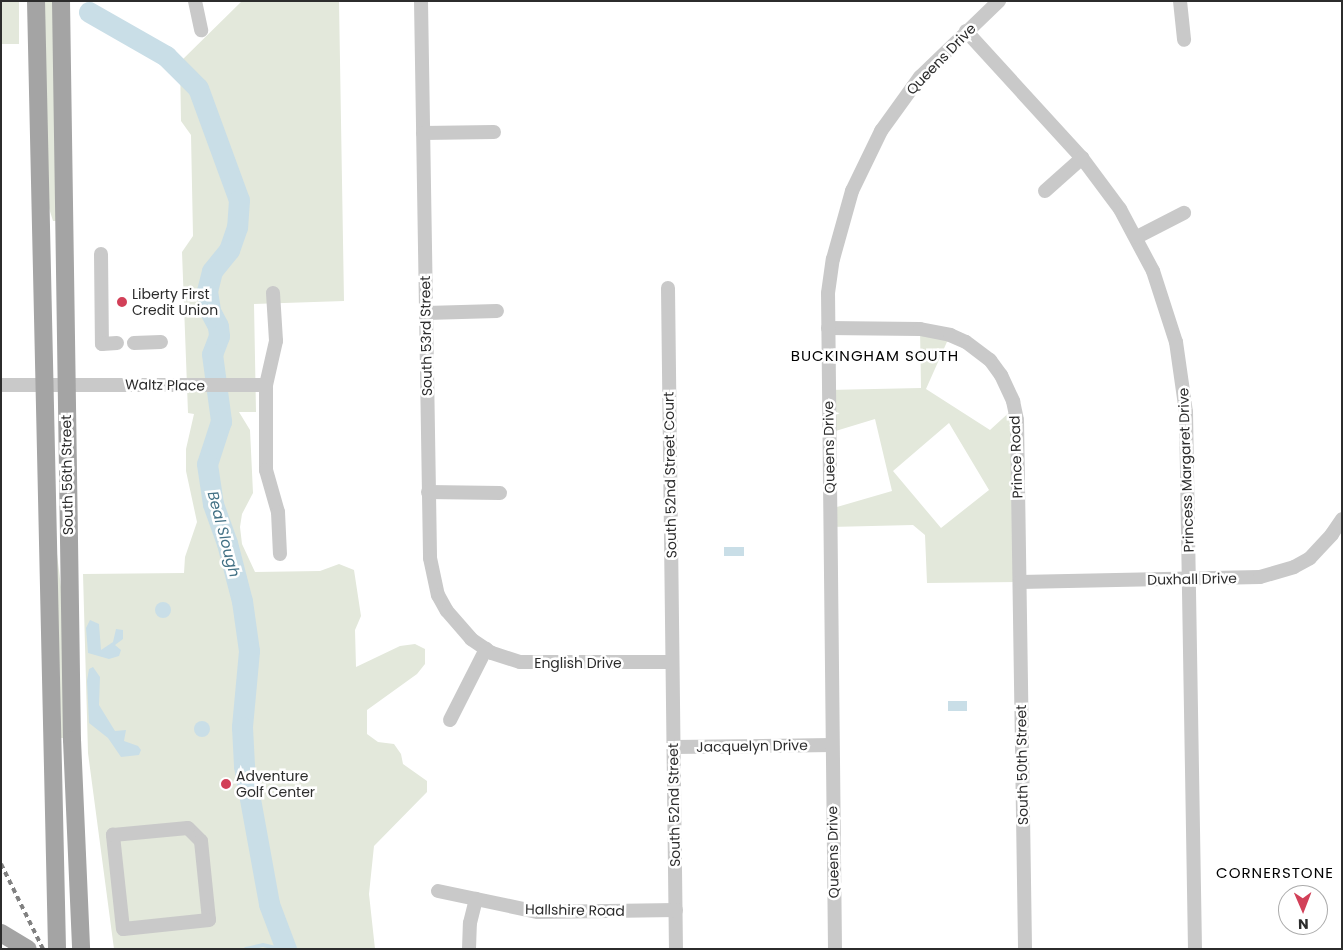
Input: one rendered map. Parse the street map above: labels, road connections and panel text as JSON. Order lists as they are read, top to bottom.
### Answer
{
  "streets": {
    "main road": ["South 56th Street"],
    "street": [
      "Queens Drive",
      "South 53rd Street",
      "Waltz Place",
      "Prince Road",
      "Princess Margaret Drive",
      "South 52nd Street Court",
      "Duxhall Drive",
      "English Drive",
      "Jacquelyn Drive",
      "South 50th Street",
      "South 52nd Street",
      "Hallshire Road"
    ]
  },
  "crossings": [
    ["Queens Drive", "Prince Road"],
    ["Queens Drive", "Princess Margaret Drive"],
    ["Queens Drive", "Jacquelyn Drive"],
    ["South 53rd Street", "English Drive"],
    ["Waltz Place", "South 56th Street"],
    ["Prince Road", "Duxhall Drive"],
    ["Prince Road", "South 50th Street"],
    ["Princess Margaret Drive", "Duxhall Drive"],
    ["South 52nd Street Court", "English Drive"],
    ["South 52nd Street Court", "South 52nd Street"],
    ["Duxhall Drive", "South 50th Street"],
    ["English Drive", "South 52nd Street"],
    ["Jacquelyn Drive", "South 52nd Street"],
    ["South 52nd Street", "Hallshire Road"]
  ],
  "districts": ["BUCKINGHAM SOUTH", "CORNERSTONE"],
  "water": ["Beal Slough"],
  "places": ["Liberty First Credit Union", "Adventure Golf Center"],
  "north": "bottom"
}
